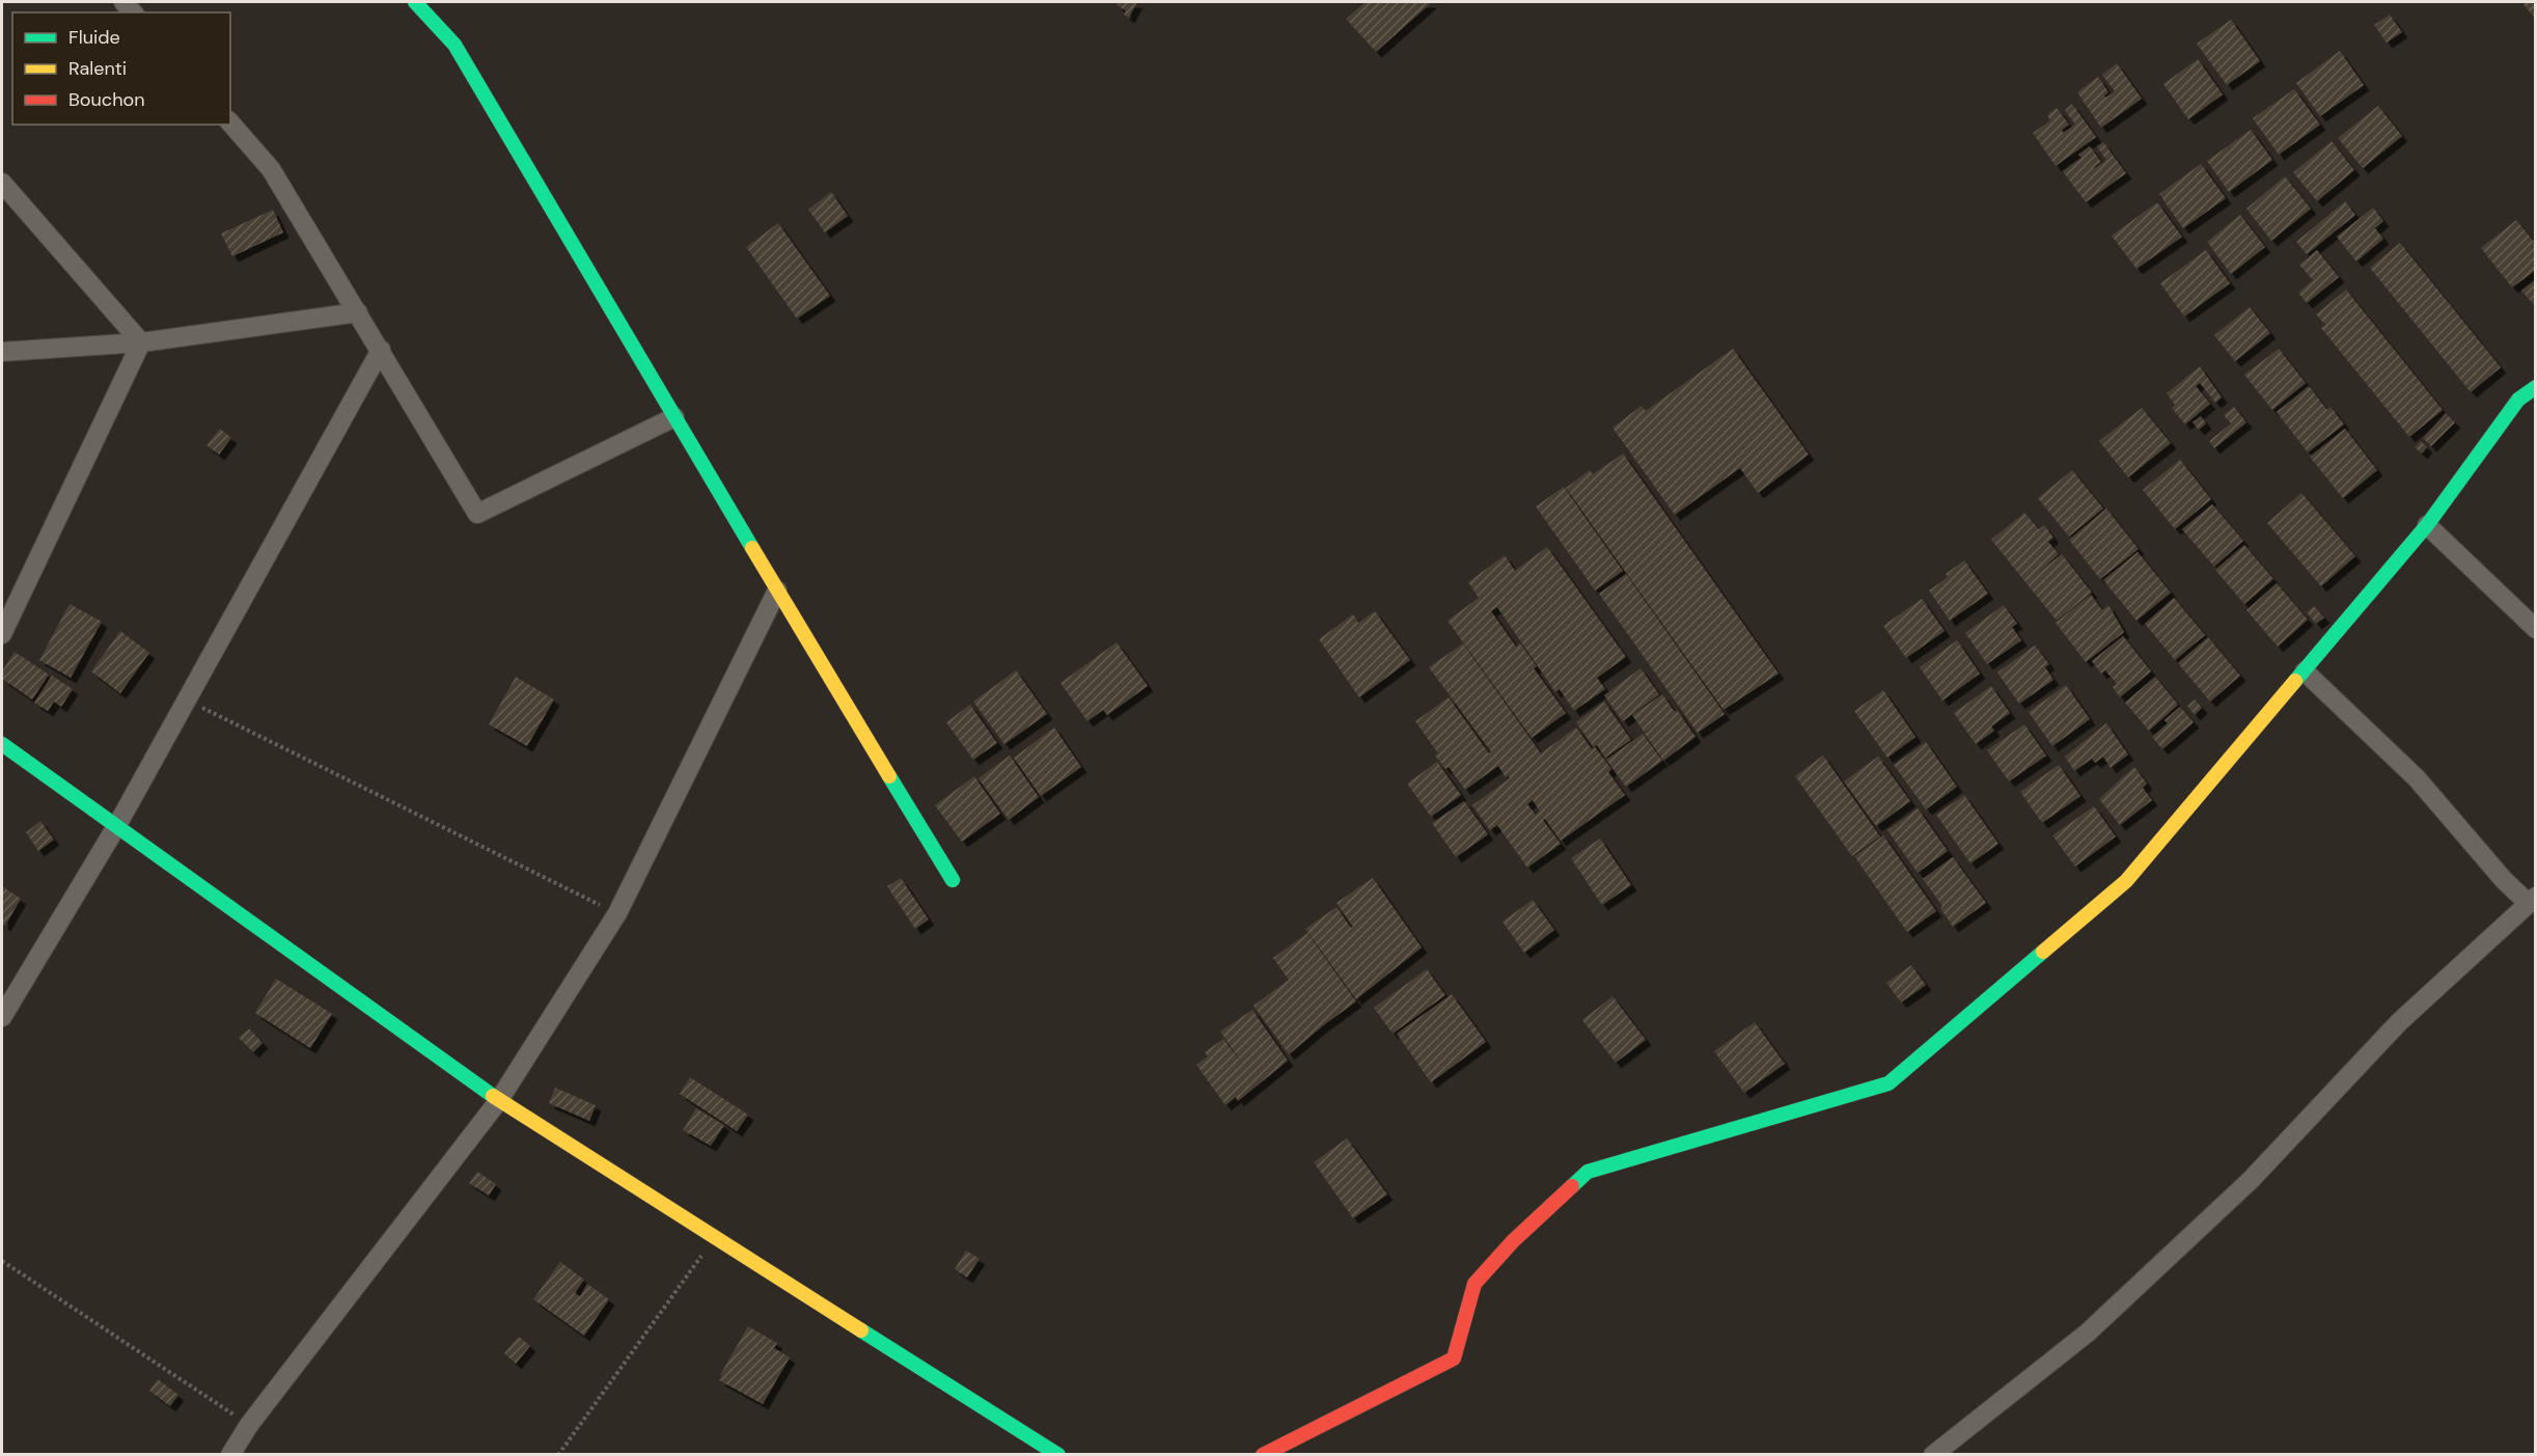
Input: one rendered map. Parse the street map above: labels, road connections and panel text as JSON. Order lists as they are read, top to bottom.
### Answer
{
  "legend": ["Fluide", "Ralenti", "Bouchon"]
}
